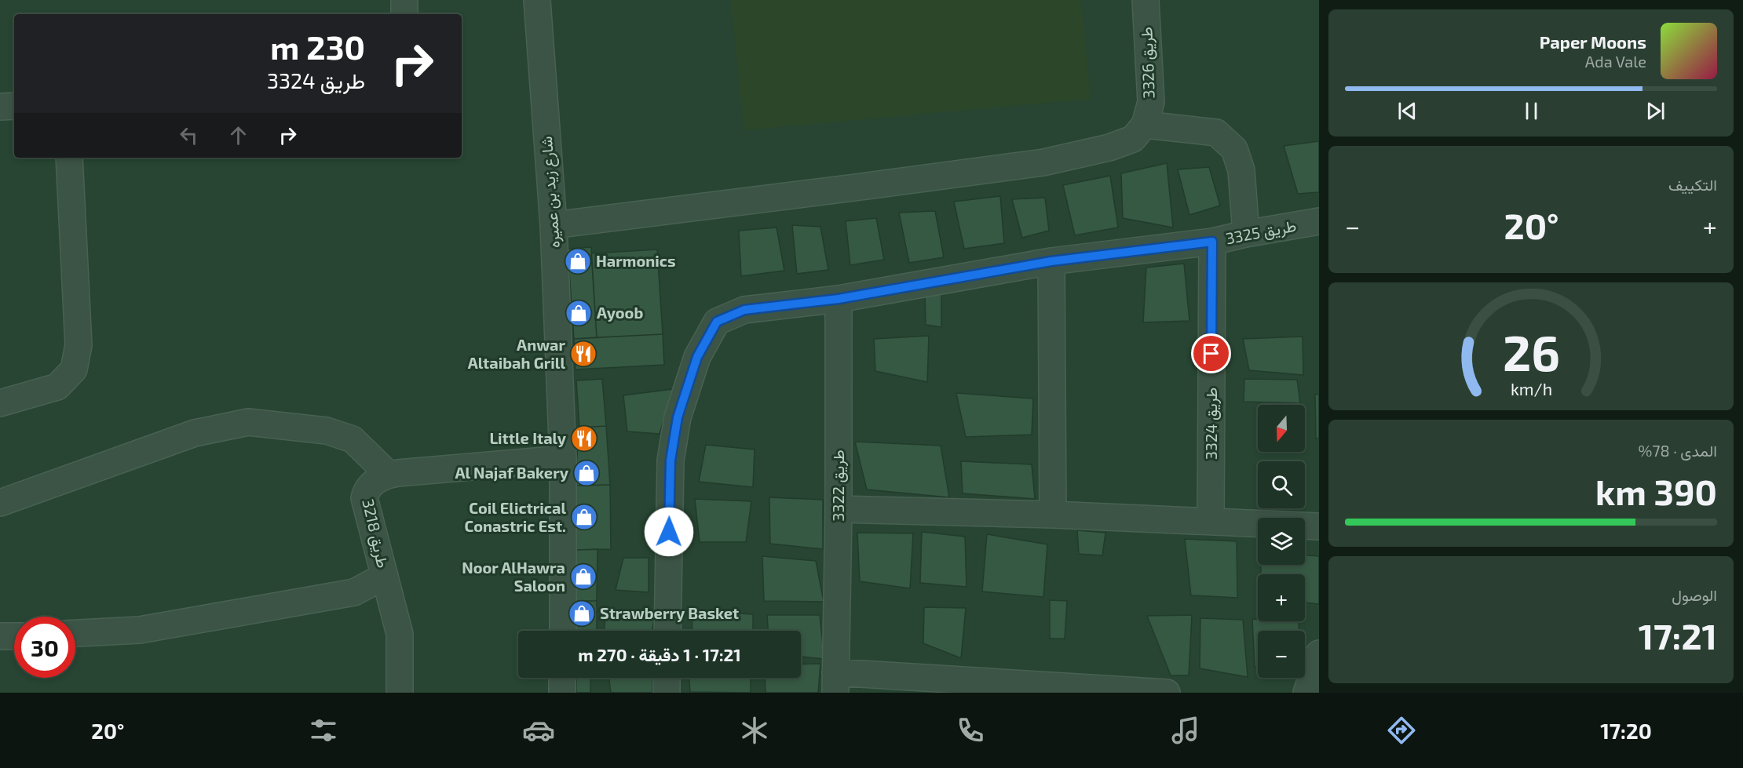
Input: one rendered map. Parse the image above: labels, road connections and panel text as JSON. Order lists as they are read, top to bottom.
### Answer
{
  "streets": {
    "street": [
      "طريق 3326",
      "شارع زيد بن عميره",
      "طريق 3325",
      "طريق 3324",
      "طريق 3322",
      "طريق 3218"
    ]
  },
  "crossings": [
    ["شارع زيد بن عميره", "طريق 3218"],
    ["طريق 3325", "طريق 3324"],
    ["طريق 3325", "طريق 3322"]
  ],
  "places": {
    "shop": [
      "Harmonics",
      "Ayoob",
      "Al Najaf Bakery",
      "Coil Elictrical Conastric Est.",
      "Noor AlHawra Saloon",
      "Strawberry Basket"
    ],
    "restaurant": ["Anwar Altaibah Grill", "Little Italy"]
  },
  "north": "bottom",
  "page": {
    "turn": ["230 m", "طريق 3324"],
    "song": ["Paper Moons", "Ada Vale"],
    "tile": [
      "التكييف",
      ["المدى · 78%", "390 km"],
      ["الوصول", "17:21"]
    ],
    "heat": ["−", "20°", "+"],
    "map_buttons": ["+", "−"],
    "limit": "30",
    "trip": "17:21 · 1 دقيقة · 270 m",
    "tabs": ["17:20", "20°"],
    "gauge": ["26", "km/h"]
  }
}
